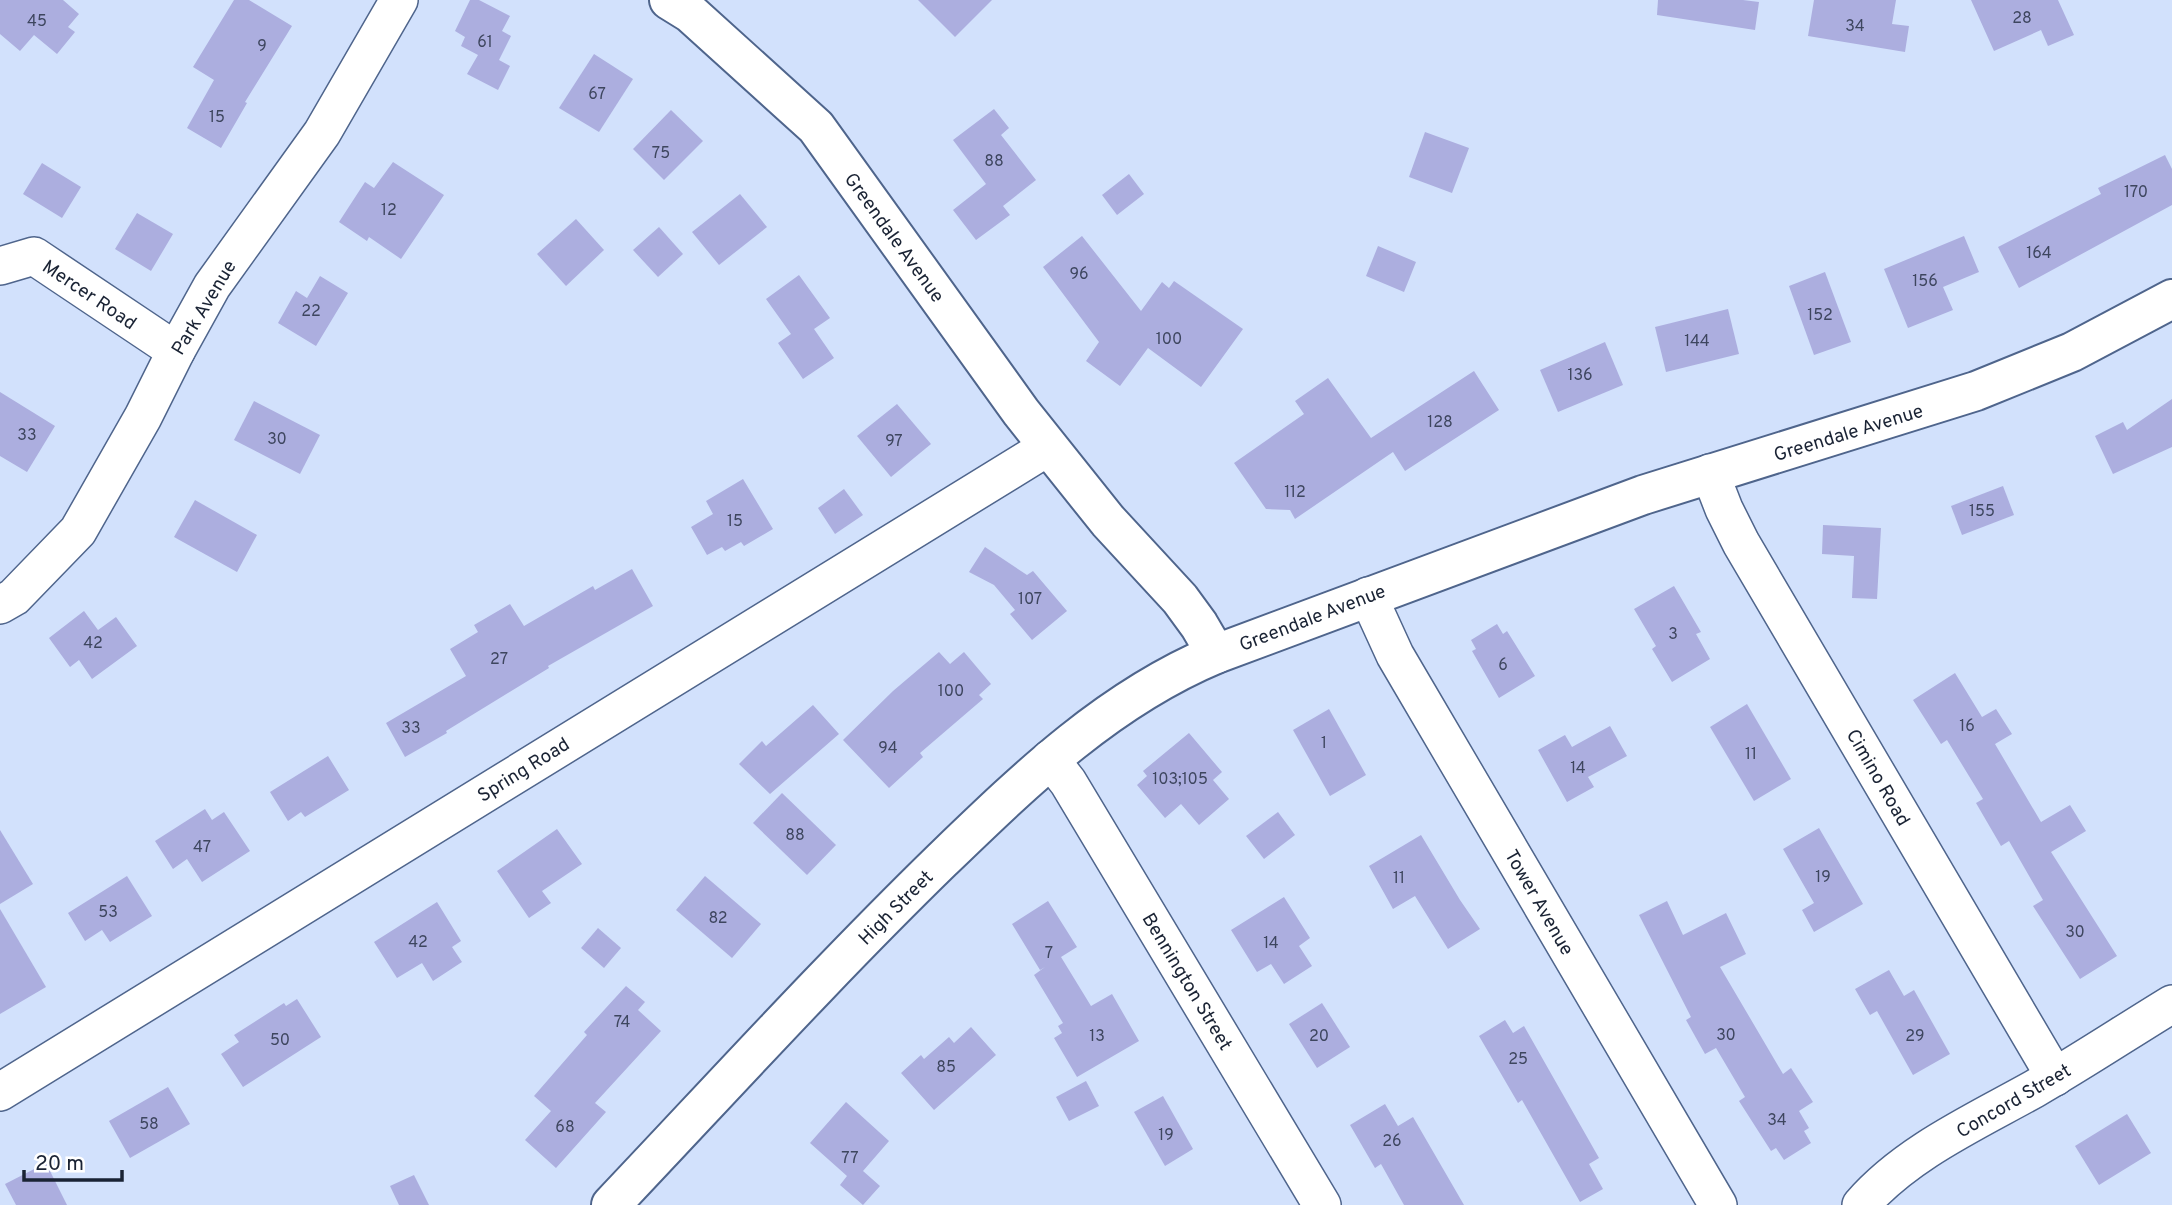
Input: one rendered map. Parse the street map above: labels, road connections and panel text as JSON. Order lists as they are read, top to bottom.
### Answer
{
  "streets": {
    "street": [
      "Greendale Avenue",
      "Mercer Road",
      "Park Avenue",
      "Spring Road",
      "Cimino Road",
      "Tower Avenue",
      "High Street",
      "Bennington Street",
      "Concord Street"
    ]
  },
  "crossings": [
    ["Greendale Avenue", "Spring Road"],
    ["Greendale Avenue", "Cimino Road"],
    ["Greendale Avenue", "Tower Avenue"],
    ["Greendale Avenue", "High Street"],
    ["Mercer Road", "Park Avenue"],
    ["Cimino Road", "Concord Street"],
    ["High Street", "Bennington Street"]
  ],
  "house_numbers": [
    "28",
    "45",
    "34",
    "61",
    "9",
    "67",
    "15",
    "75",
    "88",
    "170",
    "12",
    "164",
    "96",
    "156",
    "22",
    "152",
    "100",
    "144",
    "136",
    "128",
    "33",
    "30",
    "97",
    "112",
    "155",
    "15",
    "107",
    "3",
    "42",
    "27",
    "6",
    "100",
    "16",
    "33",
    "1",
    "94",
    "11",
    "14",
    "103;105",
    "88",
    "47",
    "19",
    "11",
    "53",
    "82",
    "30",
    "42",
    "14",
    "7",
    "74",
    "30",
    "13",
    "20",
    "29",
    "50",
    "25",
    "85",
    "34",
    "58",
    "68",
    "19",
    "26",
    "77"
  ],
  "scale_bar": "20 m"
}
